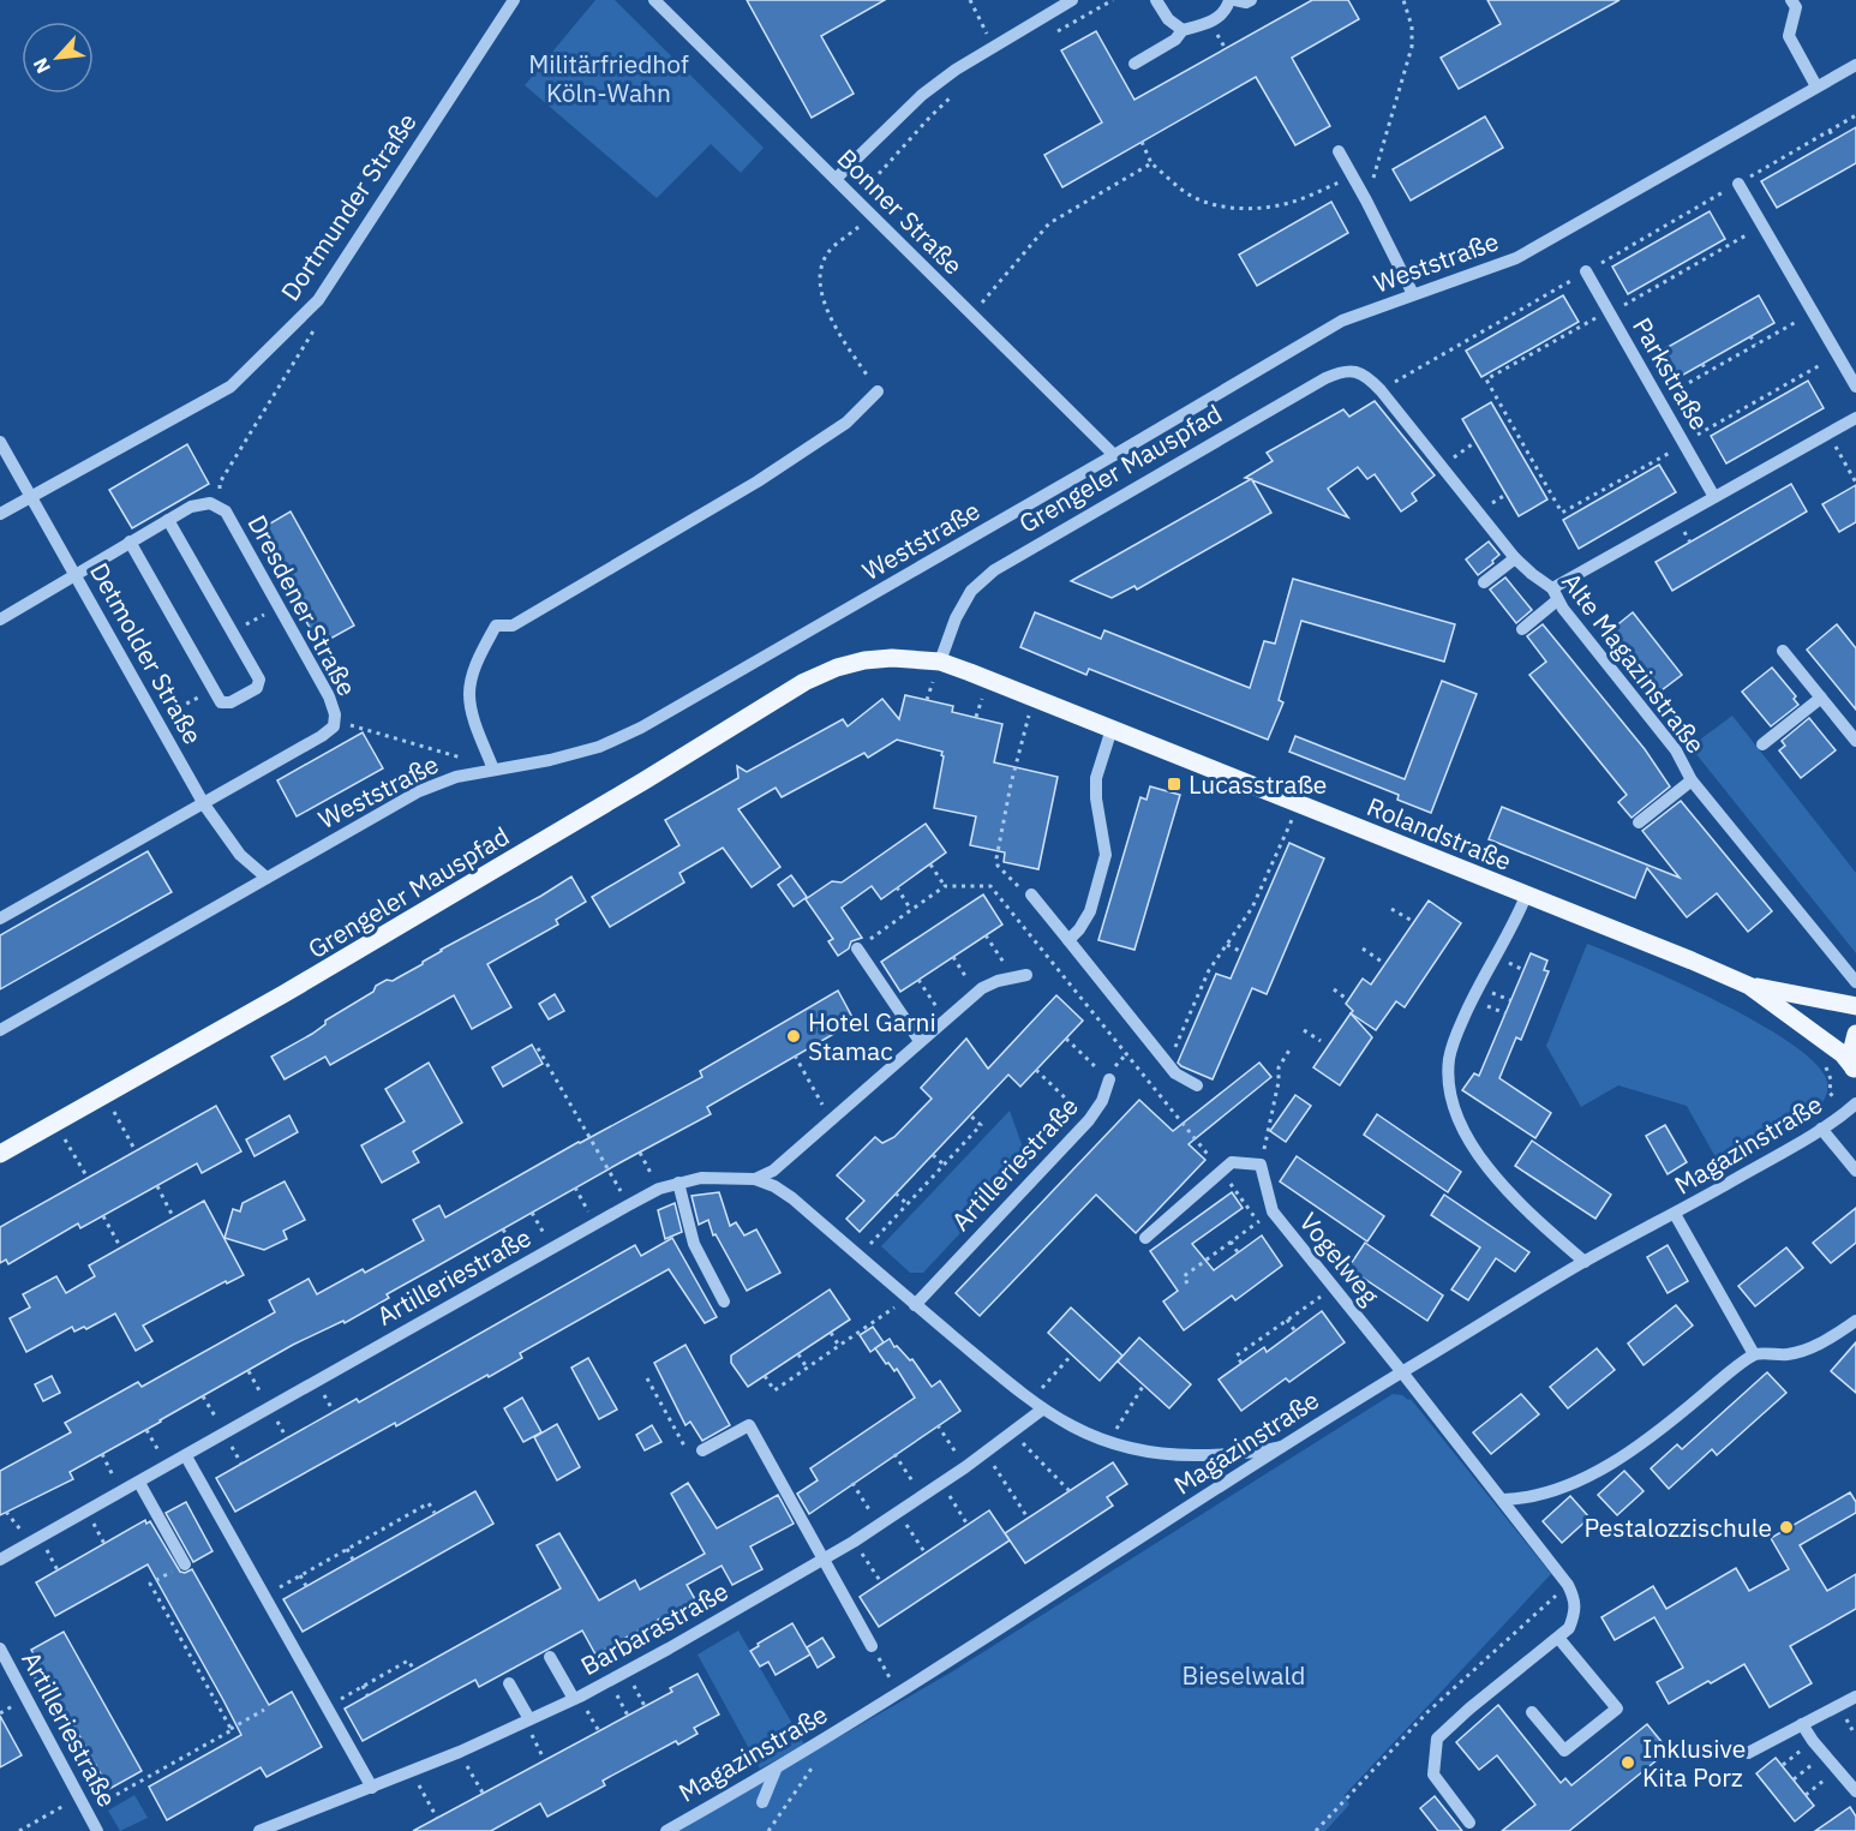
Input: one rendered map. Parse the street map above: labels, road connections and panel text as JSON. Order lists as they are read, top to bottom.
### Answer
{
  "streets": {
    "main road": ["Grengeler Mauspfad", "Rolandstraße"],
    "street": [
      "Dortmunder Straße",
      "Bonner Straße",
      "Weststraße",
      "Parkstraße",
      "Dresdener Straße",
      "Detmolder Straße",
      "Alte Magazinstraße",
      "Magazinstraße",
      "Artilleriestraße",
      "Vogelweg",
      "Barbarastraße"
    ]
  },
  "crossings": [
    ["Dortmunder Straße", "Detmolder Straße"],
    ["Bonner Straße", "Weststraße"],
    ["Weststraße", "Detmolder Straße"],
    ["Grengeler Mauspfad", "Alte Magazinstraße"],
    ["Grengeler Mauspfad", "Rolandstraße"],
    ["Dresdener Straße", "Detmolder Straße"],
    ["Magazinstraße", "Artilleriestraße"],
    ["Magazinstraße", "Vogelweg"],
    ["Artilleriestraße", "Barbarastraße"]
  ],
  "parks": ["Militärfriedhof Köln-Wahn", "Bieselwald"],
  "places": {
    "transit": ["Lucasstraße"],
    "other": ["Hotel Garni Stamac", "Pestalozzischule", "Inklusive Kita Porz"]
  },
  "north": "bottom left"
}
